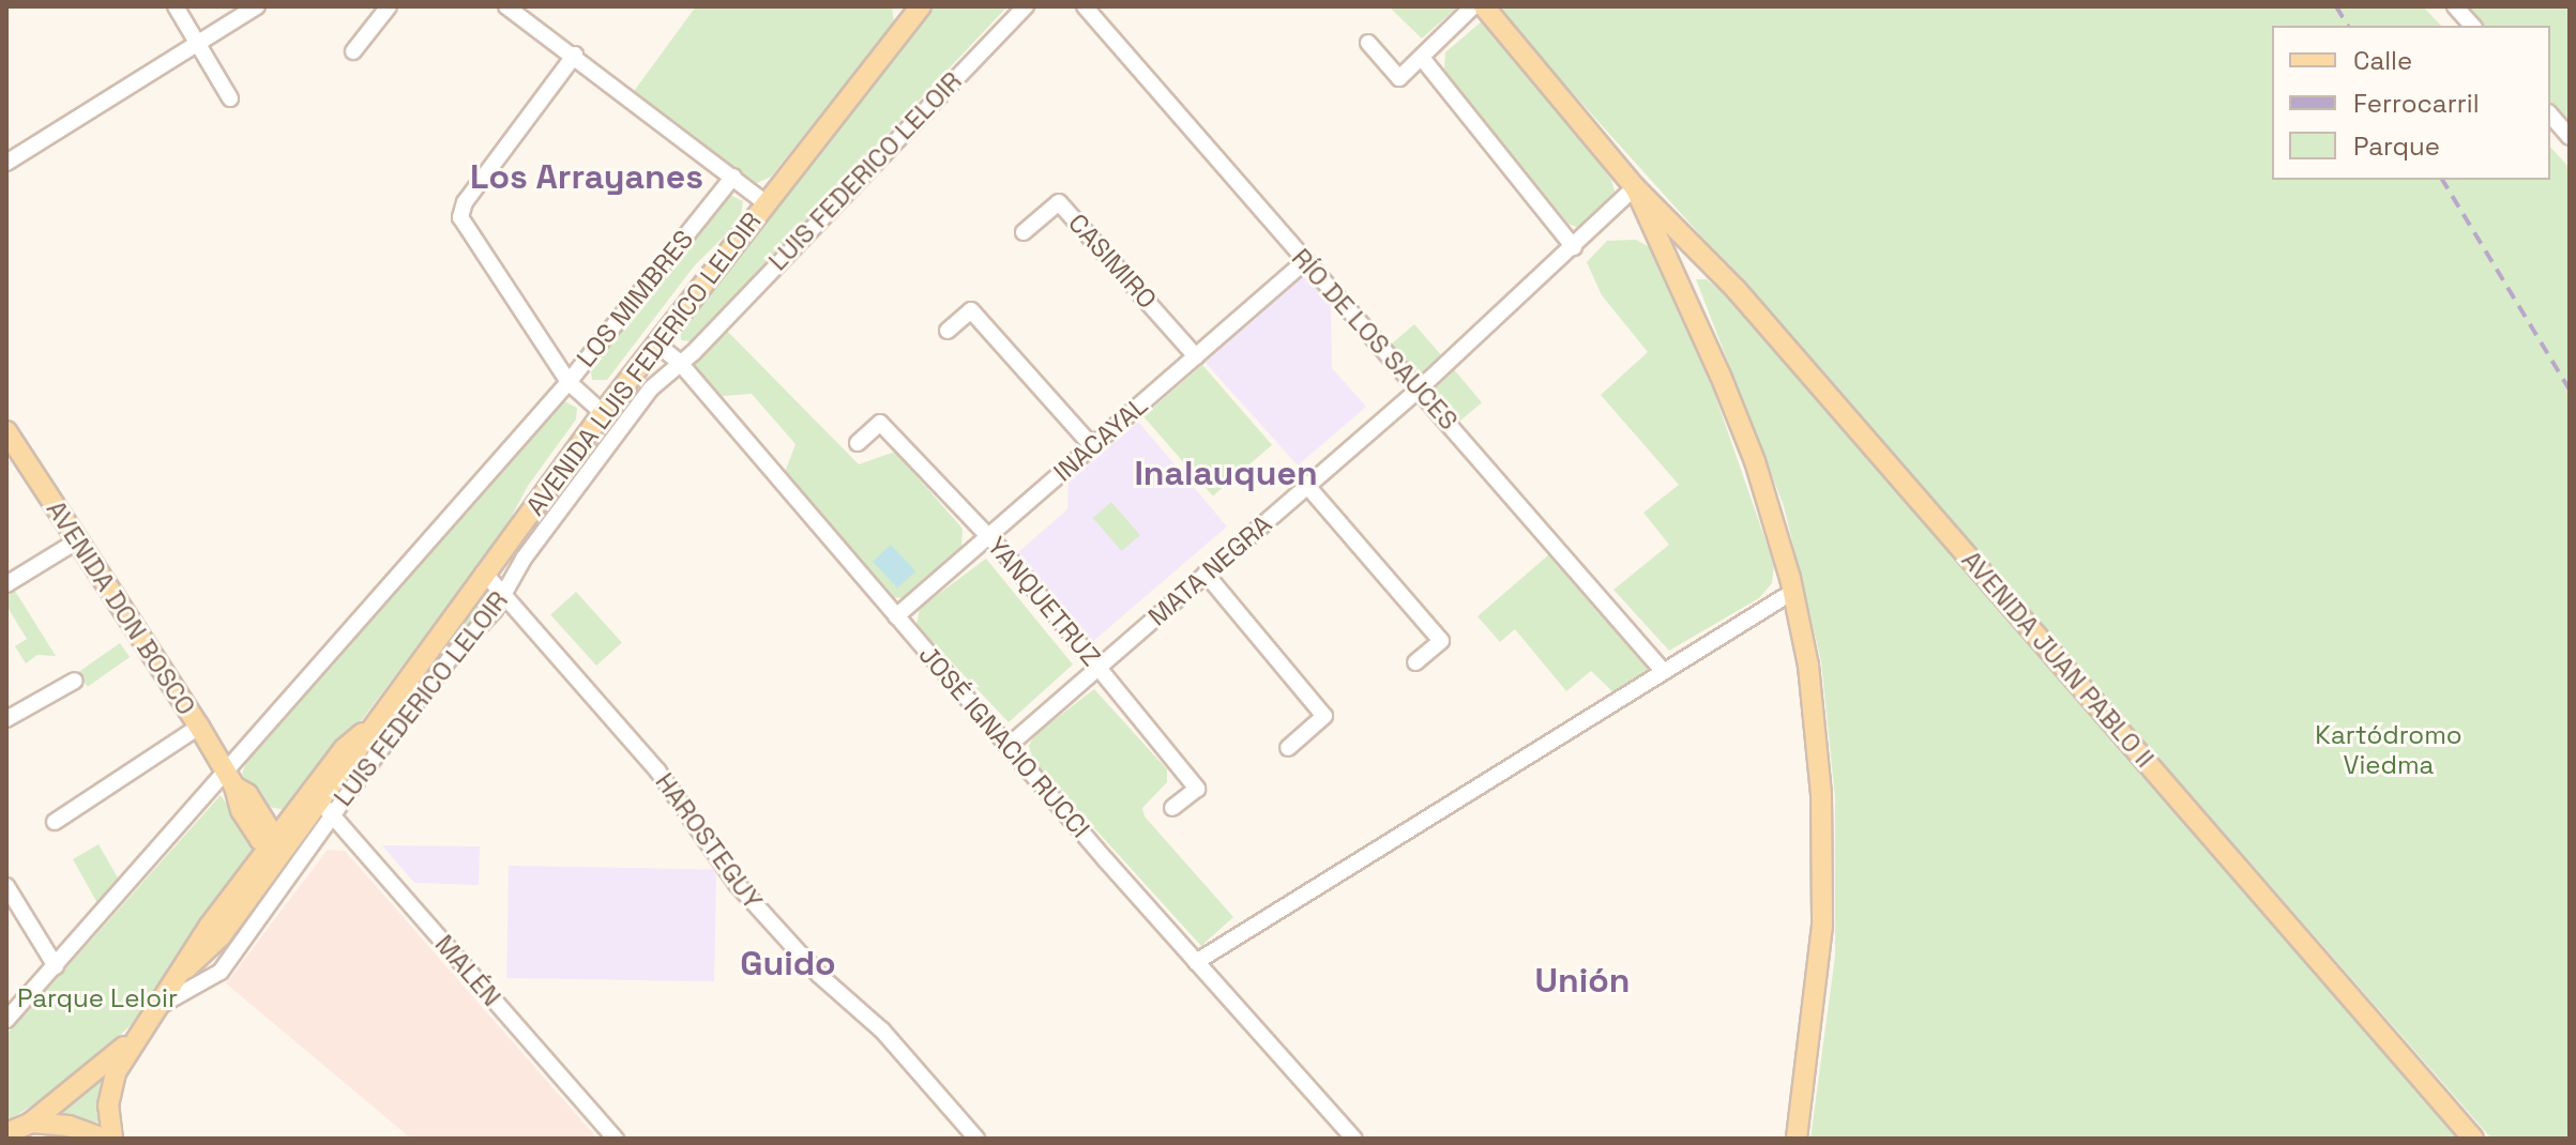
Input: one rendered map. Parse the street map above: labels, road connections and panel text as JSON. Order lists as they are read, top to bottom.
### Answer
{
  "streets": {
    "main road": ["AVENIDA LUIS FEDERICO LELOIR", "AVENIDA DON BOSCO", "AVENIDA JUAN PABLO II"],
    "street": [
      "LUIS FEDERICO LELOIR",
      "CASIMIRO",
      "LOS MIMBRES",
      "RÍO DE LOS SAUCES",
      "INACAYAL",
      "MATA NEGRA",
      "YANQUETRUZ",
      "JOSÉ IGNACIO RUCCI",
      "HAROSTEGUY",
      "MALÉN"
    ]
  },
  "crossings": [
    ["LUIS FEDERICO LELOIR", "AVENIDA LUIS FEDERICO LELOIR"],
    ["LUIS FEDERICO LELOIR", "JOSÉ IGNACIO RUCCI"],
    ["LUIS FEDERICO LELOIR", "HAROSTEGUY"],
    ["LUIS FEDERICO LELOIR", "MALÉN"],
    ["CASIMIRO", "INACAYAL"],
    ["RÍO DE LOS SAUCES", "INACAYAL"],
    ["RÍO DE LOS SAUCES", "MATA NEGRA"],
    ["AVENIDA LUIS FEDERICO LELOIR", "AVENIDA DON BOSCO"],
    ["AVENIDA LUIS FEDERICO LELOIR", "JOSÉ IGNACIO RUCCI"],
    ["AVENIDA LUIS FEDERICO LELOIR", "HAROSTEGUY"],
    ["AVENIDA LUIS FEDERICO LELOIR", "MALÉN"],
    ["INACAYAL", "YANQUETRUZ"],
    ["INACAYAL", "JOSÉ IGNACIO RUCCI"],
    ["MATA NEGRA", "YANQUETRUZ"],
    ["MATA NEGRA", "AVENIDA JUAN PABLO II"],
    ["MATA NEGRA", "JOSÉ IGNACIO RUCCI"]
  ],
  "districts": [
    "Los Arrayanes",
    "Inalauquen",
    "Guido",
    "Unión"
  ],
  "parks": ["Kartódromo Viedma", "Parque Leloir"],
  "legend": ["Calle", "Ferrocarril", "Parque"]
}
